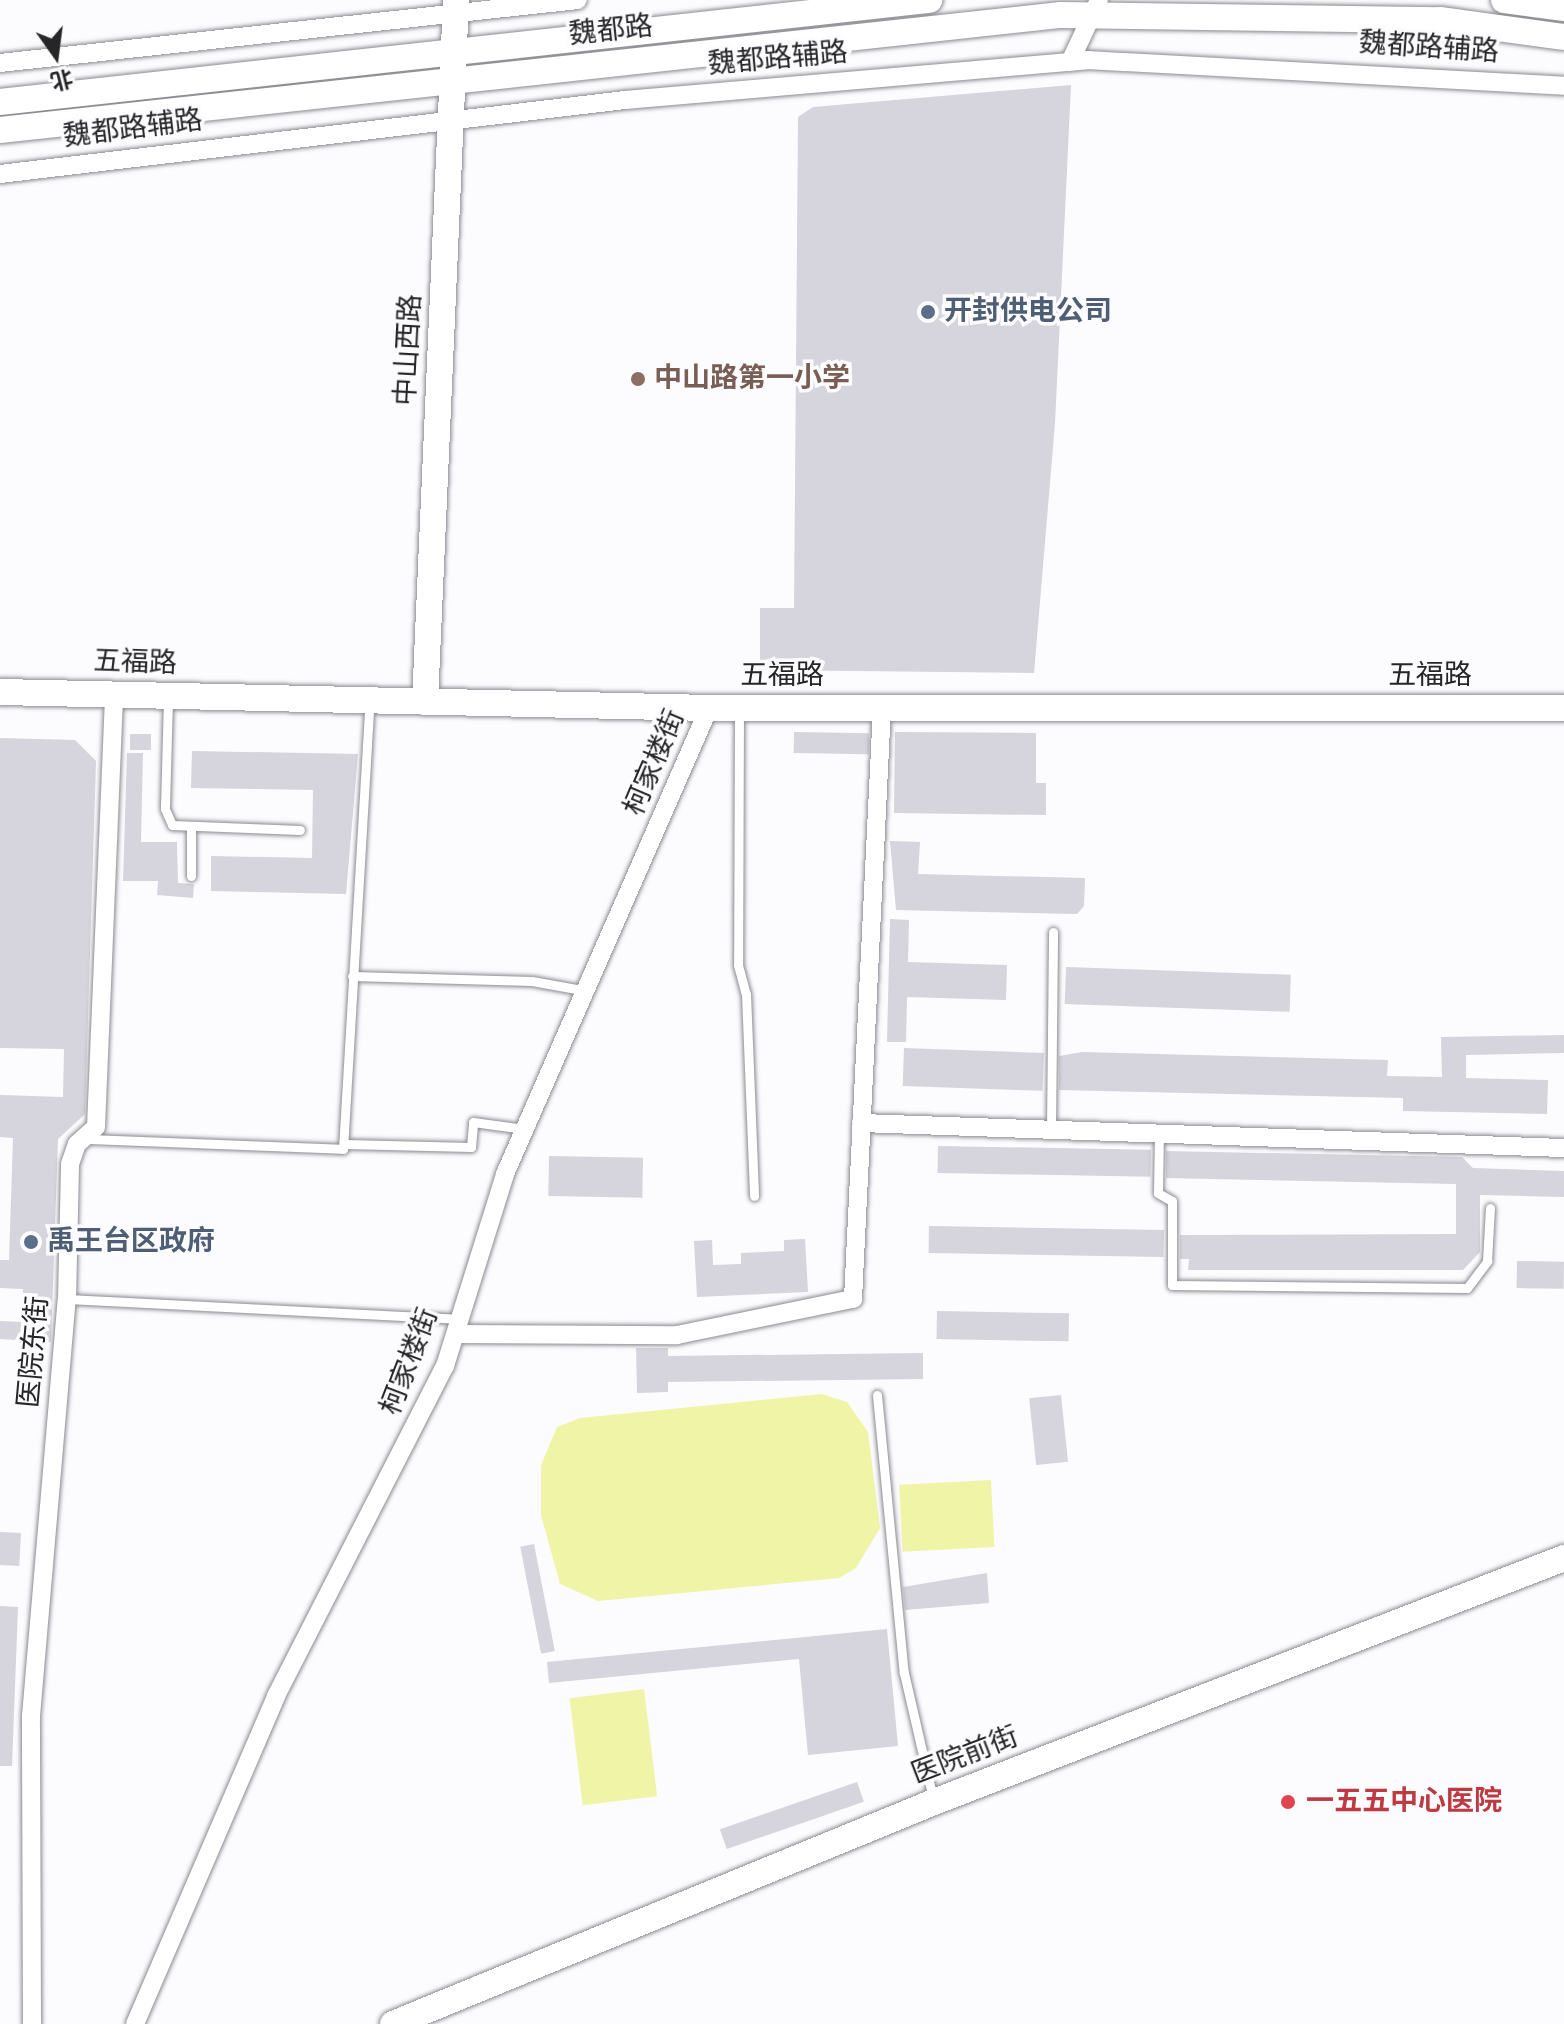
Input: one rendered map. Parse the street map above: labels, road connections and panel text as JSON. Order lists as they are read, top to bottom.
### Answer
{
  "streets": {
    "street": [
      "魏都路",
      "魏都路辅路",
      "中山西路",
      "五福路",
      "柯家楼街",
      "医院东街",
      "医院前街"
    ]
  },
  "crossings": [
    ["魏都路", "中山西路"],
    ["魏都路辅路", "中山西路"],
    ["中山西路", "五福路"],
    ["五福路", "柯家楼街"],
    ["五福路", "医院东街"]
  ],
  "places": [
    "开封供电公司",
    "中山路第一小学",
    "禹王台区政府",
    "一五五中心医院"
  ],
  "north": "bottom"
}
